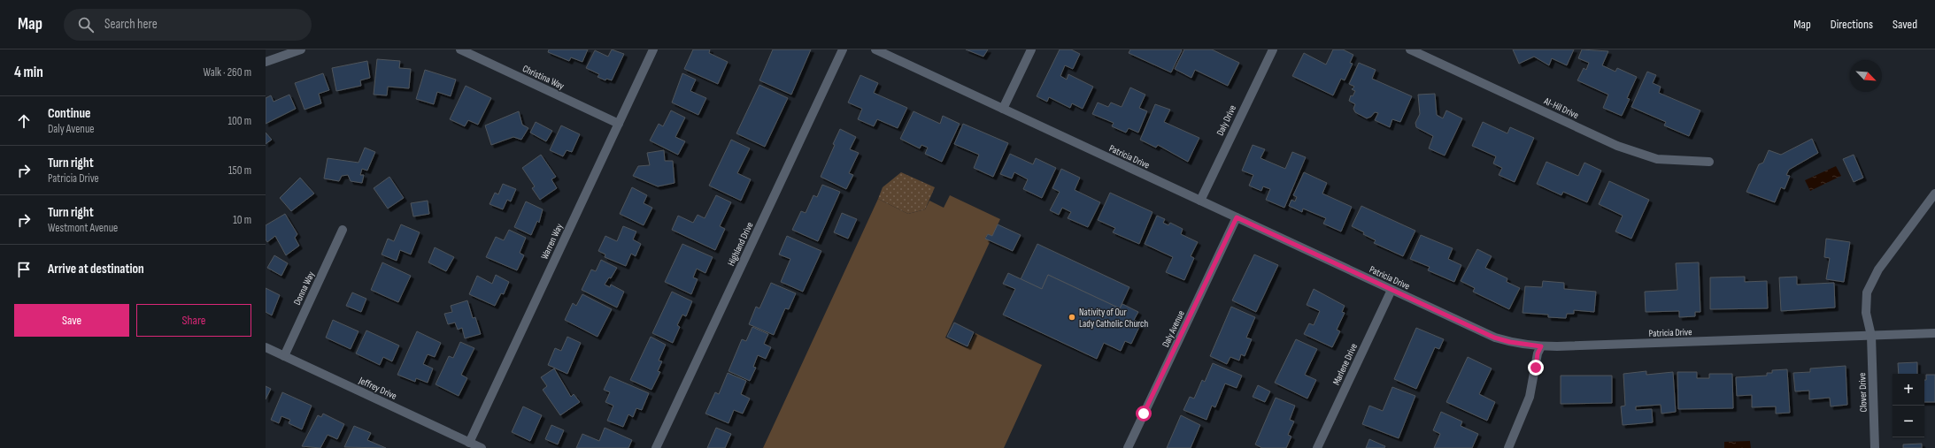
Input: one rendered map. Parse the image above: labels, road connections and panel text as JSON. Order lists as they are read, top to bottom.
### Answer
{
  "streets": {
    "street": [
      "Christina Way",
      "Al-Hil Drive",
      "Daly Drive",
      "Patricia Drive",
      "Warren Way",
      "Highland Drive",
      "Donna Way",
      "Daly Avenue",
      "Marlene Drive",
      "Jeffrey Drive",
      "Clover Drive"
    ]
  },
  "crossings": [
    ["Christina Way", "Warren Way"],
    ["Daly Drive", "Patricia Drive"],
    ["Patricia Drive", "Daly Avenue"],
    ["Patricia Drive", "Marlene Drive"],
    ["Patricia Drive", "Clover Drive"],
    ["Warren Way", "Jeffrey Drive"],
    ["Donna Way", "Jeffrey Drive"]
  ],
  "places": ["Nativity of Our Lady Catholic Church"],
  "north": "bottom right",
  "page": {
    "header": "Map",
    "search": "Search here",
    "nav": ["Map", "Directions", "Saved"],
    "heading": ["4 min", "Walk · 260 m"],
    "list": [
      ["Continue", "Daly Avenue", "100 m"],
      ["Turn right", "Patricia Drive", "150 m"],
      ["Turn right", "Westmont Avenue", "10 m"],
      "Arrive at destination"
    ],
    "buttons": ["Save", "Share"],
    "map_buttons": ["+", "−"]
  }
}
